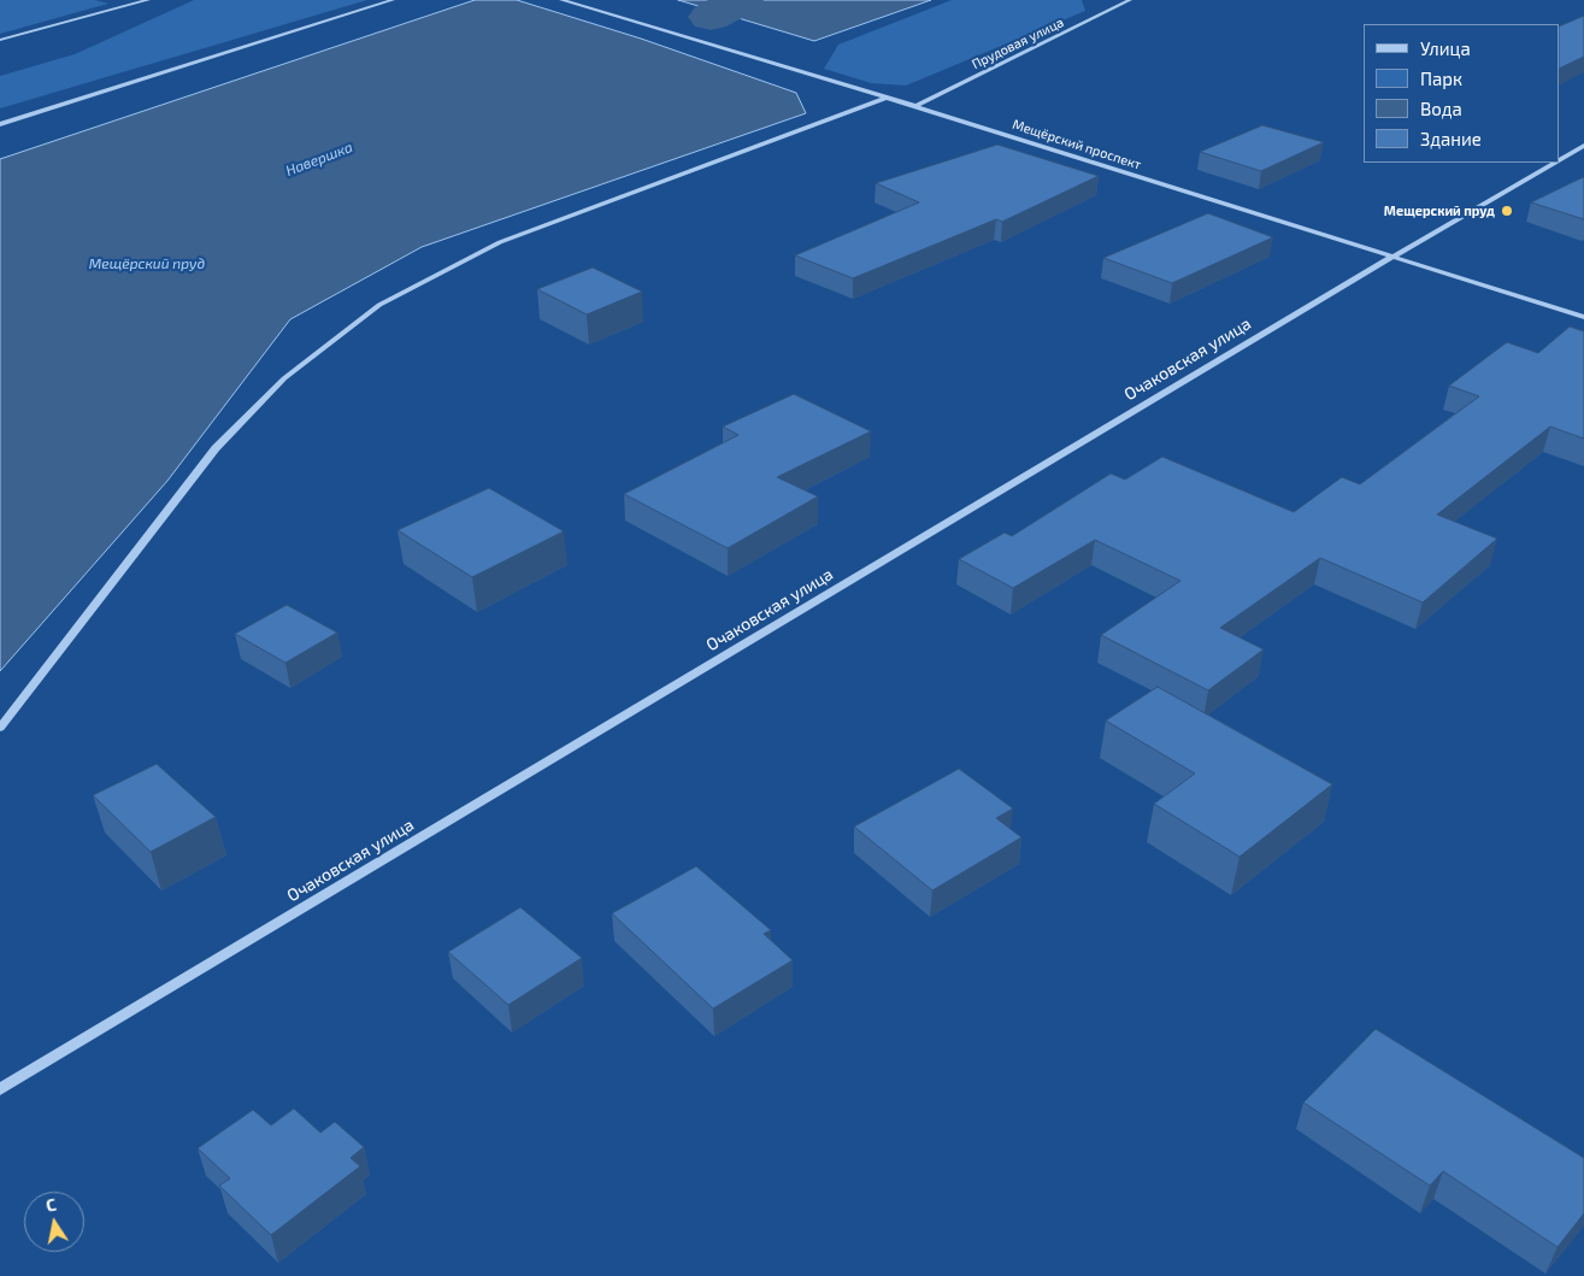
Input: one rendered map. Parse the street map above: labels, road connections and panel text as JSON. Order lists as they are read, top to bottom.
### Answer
{
  "streets": {
    "street": ["Прудовая улица", "Мещёрский проспект", "Очаковская улица"]
  },
  "crossings": [
    ["Прудовая улица", "Мещёрский проспект"],
    ["Мещёрский проспект", "Очаковская улица"]
  ],
  "water": ["Навершка", "Мещёрский пруд"],
  "places": ["Мещерский пруд"],
  "legend": [
    "Улица",
    "Парк",
    "Вода",
    "Здание"
  ],
  "north": "top"
}
